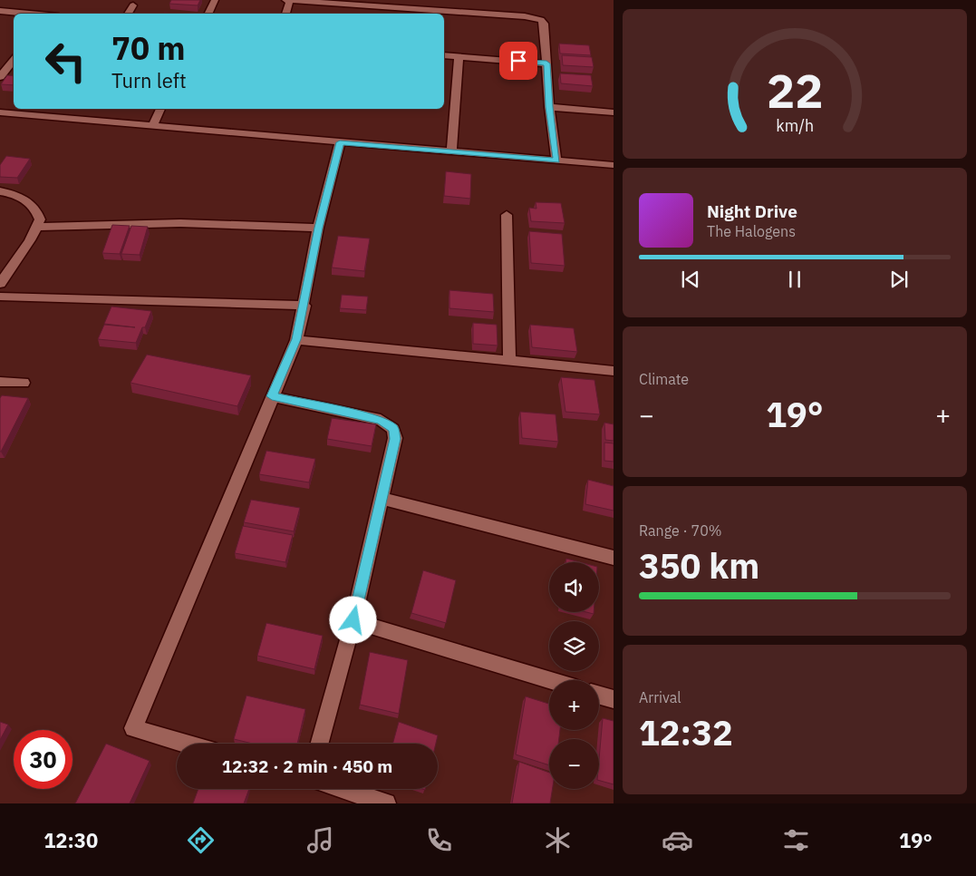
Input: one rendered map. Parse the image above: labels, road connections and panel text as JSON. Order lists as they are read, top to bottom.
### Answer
{
  "page": {
    "turn": ["70 m", "Turn left"],
    "song": ["Night Drive", "The Halogens"],
    "tile": [
      "Climate",
      ["Range · 70%", "350 km"],
      ["Arrival", "12:32"]
    ],
    "heat": ["−", "19°", "+"],
    "map_buttons": ["+", "−"],
    "limit": "30",
    "trip": "12:32 · 2 min · 450 m",
    "tabs": ["12:30", "19°"],
    "gauge": ["22", "km/h"]
  }
}
